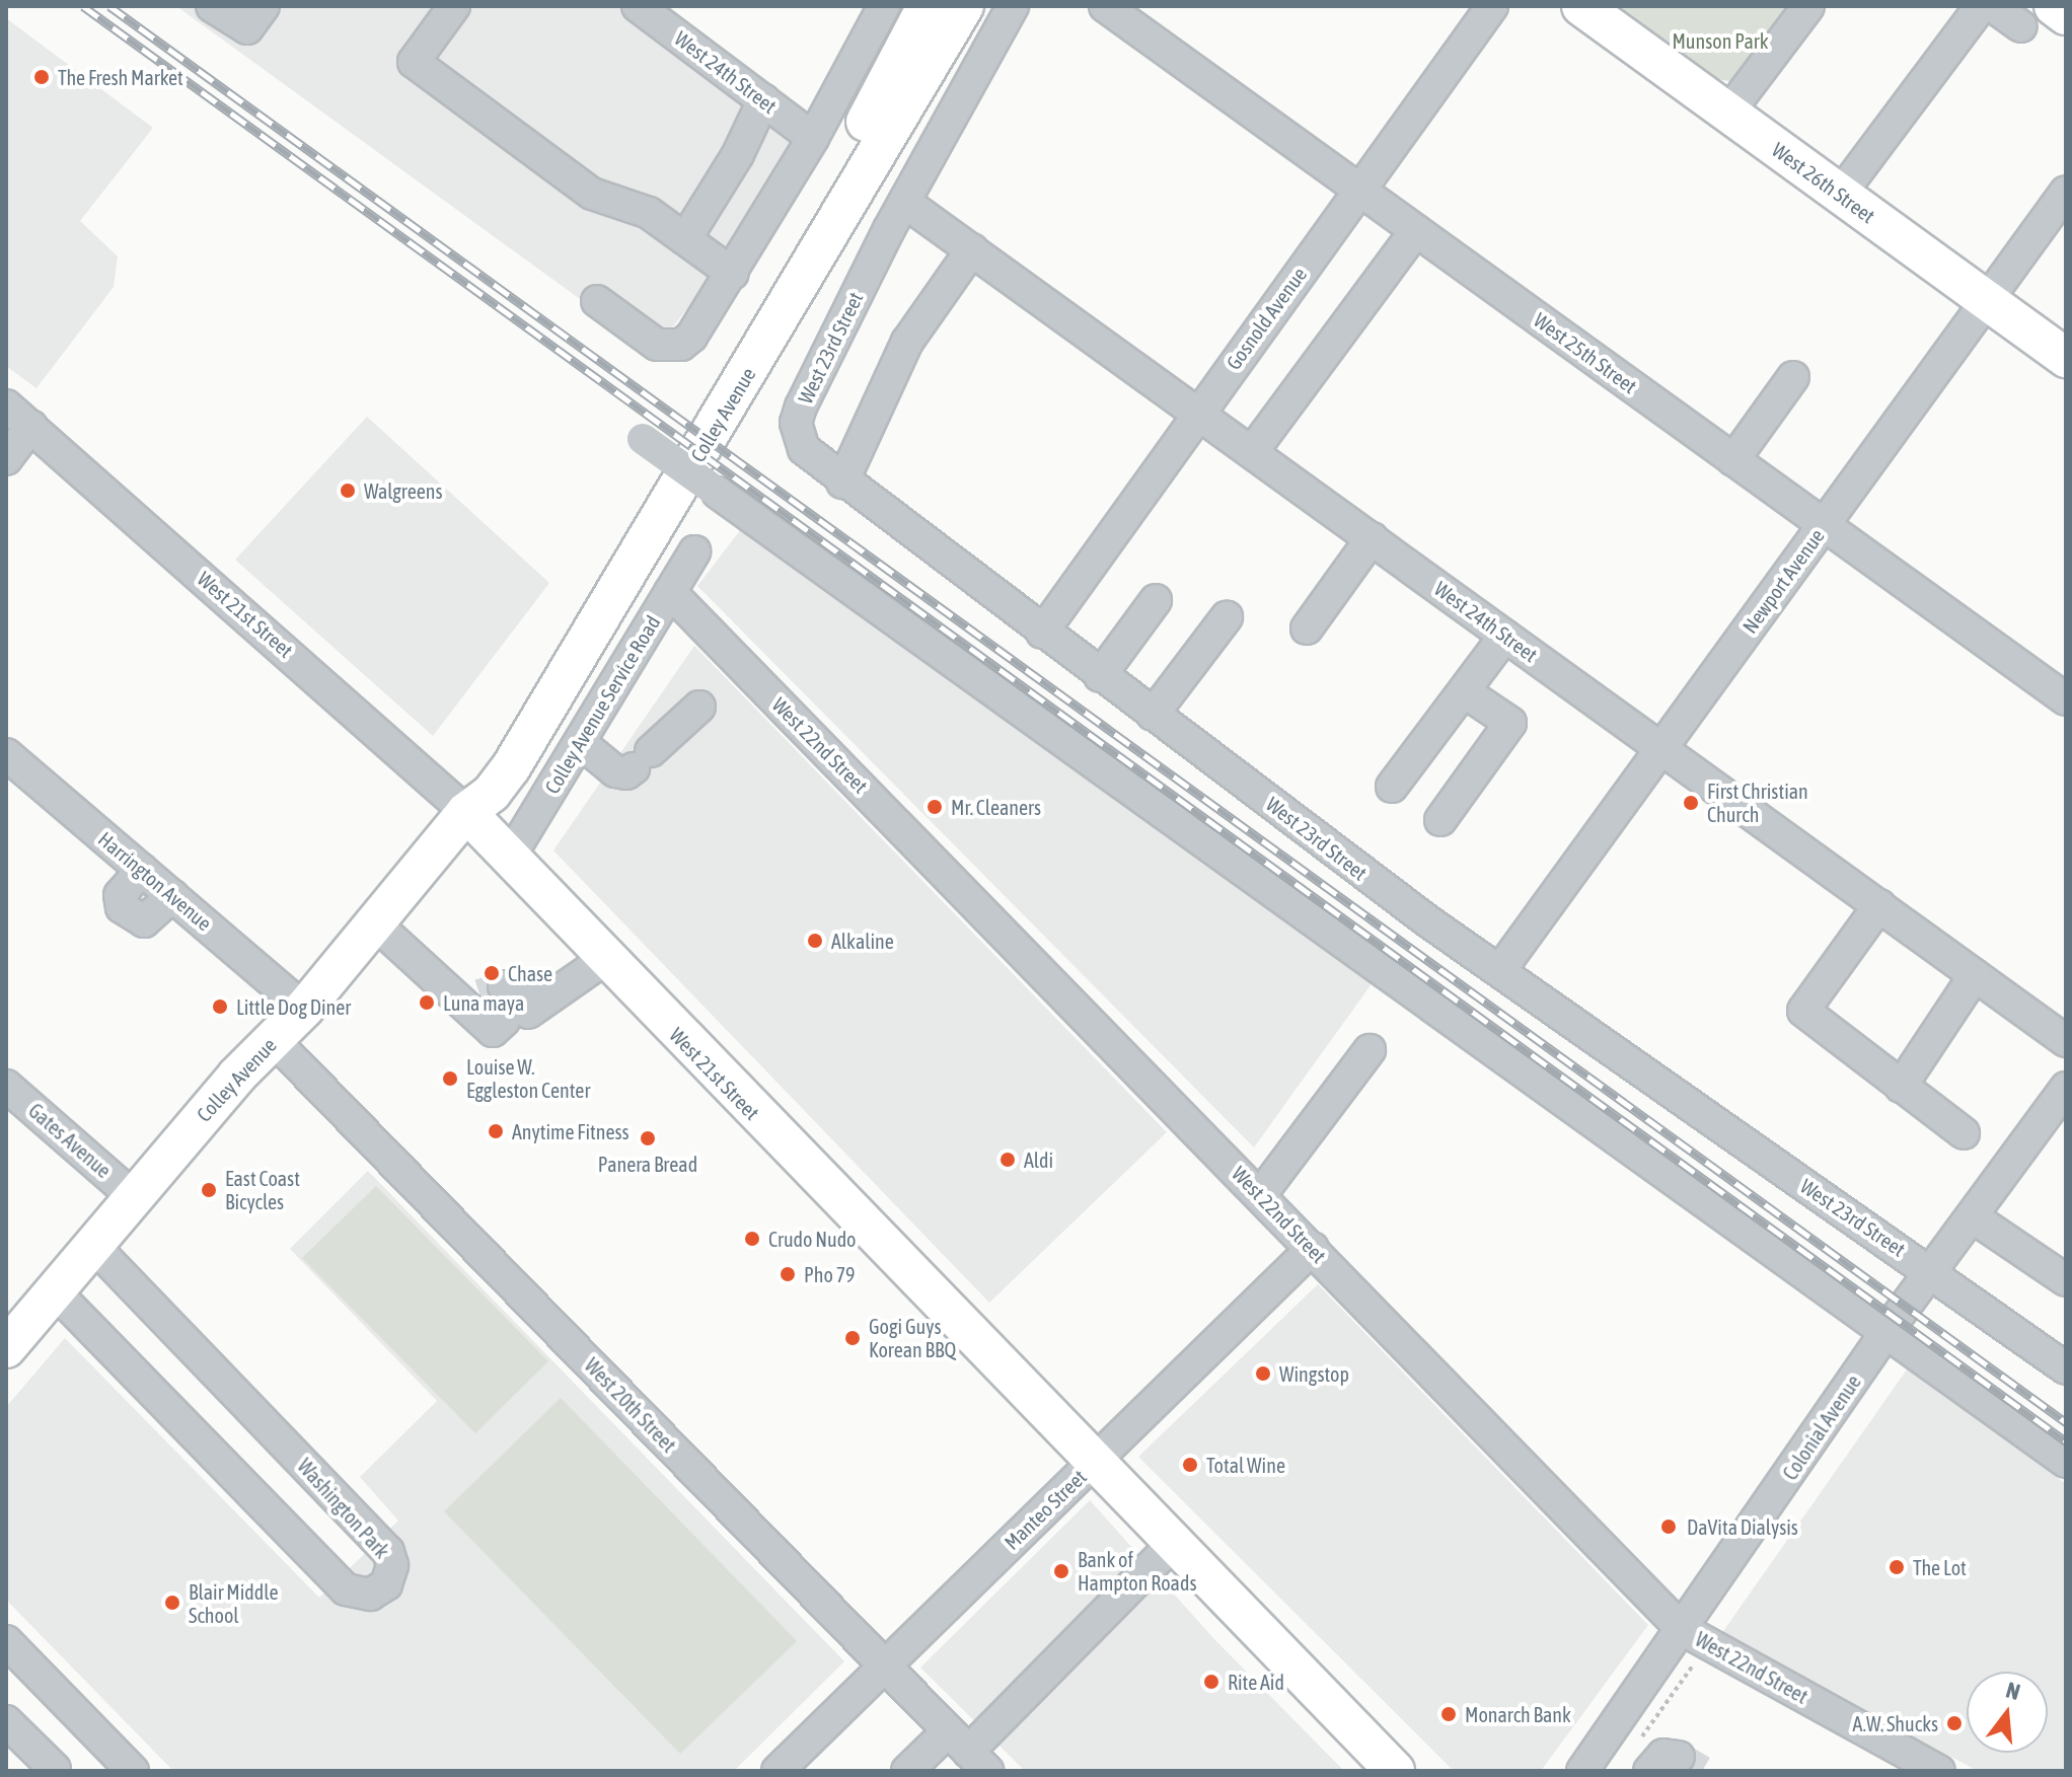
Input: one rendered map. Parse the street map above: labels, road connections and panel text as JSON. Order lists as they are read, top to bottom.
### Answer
{
  "streets": {
    "main road": ["West 26th Street", "Colley Avenue", "West 21st Street"],
    "street": [
      "West 24th Street",
      "Gosnold Avenue",
      "West 23rd Street",
      "West 25th Street",
      "Newport Avenue",
      "Colley Avenue Service Road",
      "West 22nd Street",
      "Harrington Avenue",
      "Gates Avenue",
      "West 20th Street",
      "Colonial Avenue",
      "Washington Park",
      "Manteo Street"
    ]
  },
  "crossings": [
    ["West 24th Street", "Gosnold Avenue"],
    ["West 24th Street", "West 23rd Street"],
    ["West 24th Street", "Newport Avenue"],
    ["West 26th Street", "Newport Avenue"],
    ["Gosnold Avenue", "West 23rd Street"],
    ["Gosnold Avenue", "West 25th Street"],
    ["West 23rd Street", "Newport Avenue"],
    ["West 23rd Street", "Colonial Avenue"],
    ["West 25th Street", "Newport Avenue"],
    ["Colley Avenue", "West 21st Street"],
    ["Colley Avenue", "Harrington Avenue"],
    ["Colley Avenue", "Gates Avenue"],
    ["Colley Avenue", "West 20th Street"],
    ["Colley Avenue", "Washington Park"],
    ["West 21st Street", "Colley Avenue Service Road"],
    ["West 21st Street", "Manteo Street"],
    ["Colley Avenue Service Road", "West 22nd Street"],
    ["West 22nd Street", "Colonial Avenue"],
    ["West 22nd Street", "Manteo Street"],
    ["West 20th Street", "Manteo Street"]
  ],
  "parks": ["Munson Park"],
  "places": [
    "The Fresh Market",
    "Walgreens",
    "First Christian Church",
    "Mr. Cleaners",
    "Alkaline",
    "Chase",
    "Luna maya",
    "Little Dog Diner",
    "Louise W. Eggleston Center",
    "Anytime Fitness",
    "Panera Bread",
    "Aldi",
    "East Coast Bicycles",
    "Crudo Nudo",
    "Pho 79",
    "Gogi Guys Korean BBQ",
    "Wingstop",
    "Total Wine",
    "DaVita Dialysis",
    "The Lot",
    "Bank of Hampton Roads",
    "Blair Middle School",
    "Rite Aid",
    "Monarch Bank",
    "A.W. Shucks"
  ],
  "north": "top"
}
